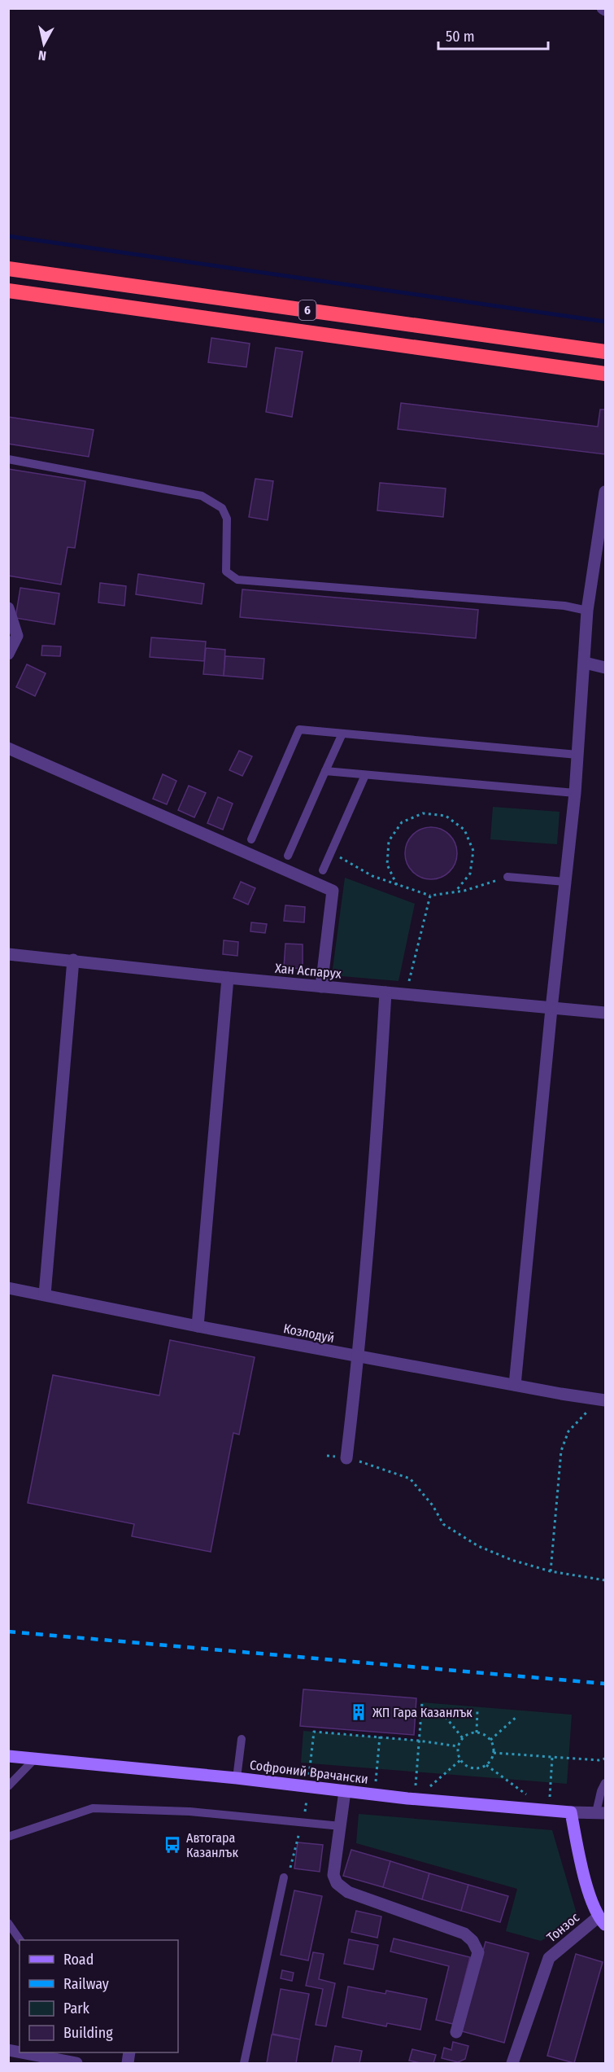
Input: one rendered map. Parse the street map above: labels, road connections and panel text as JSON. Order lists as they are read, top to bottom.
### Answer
{
  "streets": {
    "highway": ["6"],
    "street": [
      "Хан Аспарух",
      "Козлодуй",
      "Софроний Врачански",
      "Тонзос"
    ]
  },
  "crossings": [
    ["Софроний Врачански", "Тонзос"]
  ],
  "places": {
    "building": ["ЖП Гара Казанлък"],
    "bus stop": ["Автогара Казанлък"]
  },
  "legend": [
    "Road",
    "Railway",
    "Park",
    "Building"
  ],
  "scale_bar": "50 m",
  "north": "bottom"
}
